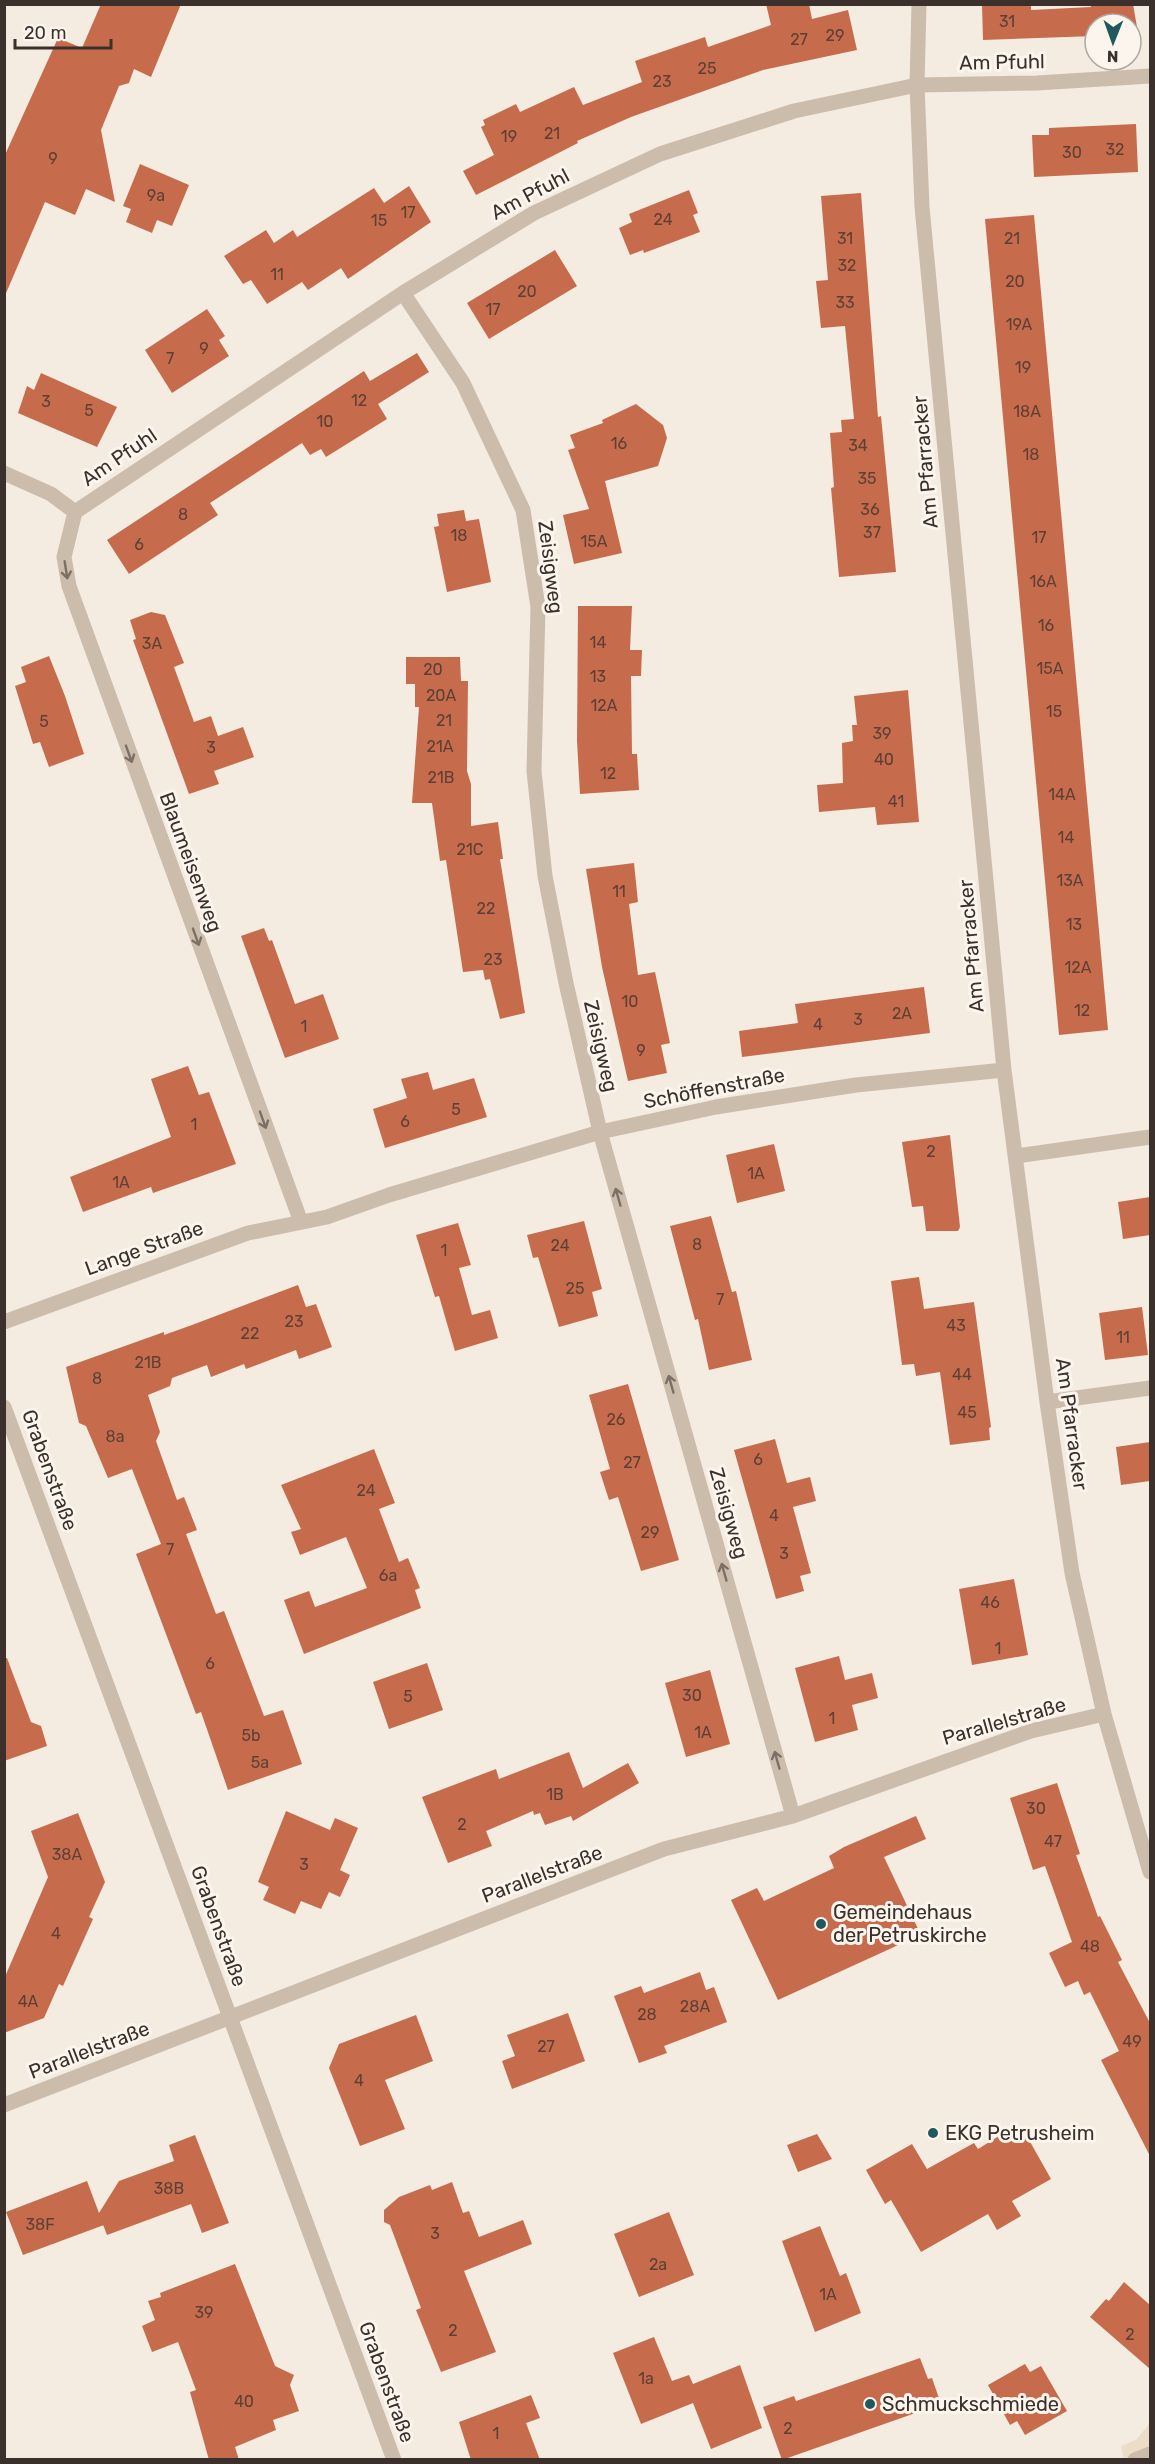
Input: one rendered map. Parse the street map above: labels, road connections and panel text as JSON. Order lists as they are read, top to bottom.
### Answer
{
  "streets": {
    "street": [
      "Am Pfuhl",
      "Am Pfarracker",
      "Zeisigweg",
      "Blaumeisenweg",
      "Schöffenstraße",
      "Lange Straße",
      "Grabenstraße",
      "Parallelstraße"
    ]
  },
  "crossings": [
    ["Am Pfuhl", "Am Pfarracker"],
    ["Am Pfuhl", "Zeisigweg"],
    ["Am Pfuhl", "Blaumeisenweg"],
    ["Am Pfarracker", "Schöffenstraße"],
    ["Am Pfarracker", "Parallelstraße"],
    ["Zeisigweg", "Schöffenstraße"],
    ["Zeisigweg", "Parallelstraße"],
    ["Blaumeisenweg", "Schöffenstraße"],
    ["Blaumeisenweg", "Lange Straße"],
    ["Schöffenstraße", "Lange Straße"],
    ["Grabenstraße", "Parallelstraße"]
  ],
  "one_way": ["Zeisigweg", "Blaumeisenweg"],
  "places": ["Gemeindehaus der Petruskirche", "EKG Petrusheim", "Schmuckschmiede"],
  "house_numbers": [
    "31",
    "29",
    "27",
    "25",
    "23",
    "21",
    "19",
    "32",
    "30",
    "9",
    "9a",
    "17",
    "24",
    "15",
    "31",
    "21",
    "32",
    "11",
    "20",
    "20",
    "33",
    "17",
    "19A",
    "9",
    "7",
    "19",
    "12",
    "3",
    "5",
    "18A",
    "10",
    "16",
    "34",
    "18",
    "35",
    "36",
    "8",
    "37",
    "18",
    "17",
    "15A",
    "6",
    "16A",
    "16",
    "14",
    "3A",
    "15A",
    "20",
    "13",
    "20A",
    "12A",
    "15",
    "21",
    "5",
    "39",
    "21A",
    "3",
    "40",
    "12",
    "21B",
    "14A",
    "41",
    "14",
    "21C",
    "13A",
    "11",
    "22",
    "13",
    "23",
    "12A",
    "10",
    "12",
    "2A",
    "3",
    "4",
    "1",
    "9",
    "5",
    "6",
    "1",
    "2",
    "1A",
    "1A",
    "8",
    "24",
    "1",
    "25",
    "7",
    "23",
    "43",
    "22",
    "11",
    "21B",
    "44",
    "8",
    "45",
    "26",
    "8a",
    "6",
    "27",
    "24",
    "4",
    "29",
    "7",
    "3",
    "6a",
    "46",
    "1",
    "6",
    "30",
    "5",
    "1",
    "1A",
    "5b",
    "5a",
    "1B",
    "30",
    "2",
    "47",
    "38A",
    "3",
    "4",
    "48",
    "4A",
    "28A",
    "28",
    "49",
    "27",
    "4",
    "38B",
    "38F",
    "3",
    "2a",
    "1A",
    "39",
    "2",
    "2",
    "1a",
    "40",
    "2",
    "1"
  ],
  "scale_bar": "20 m",
  "north": "bottom"
}
